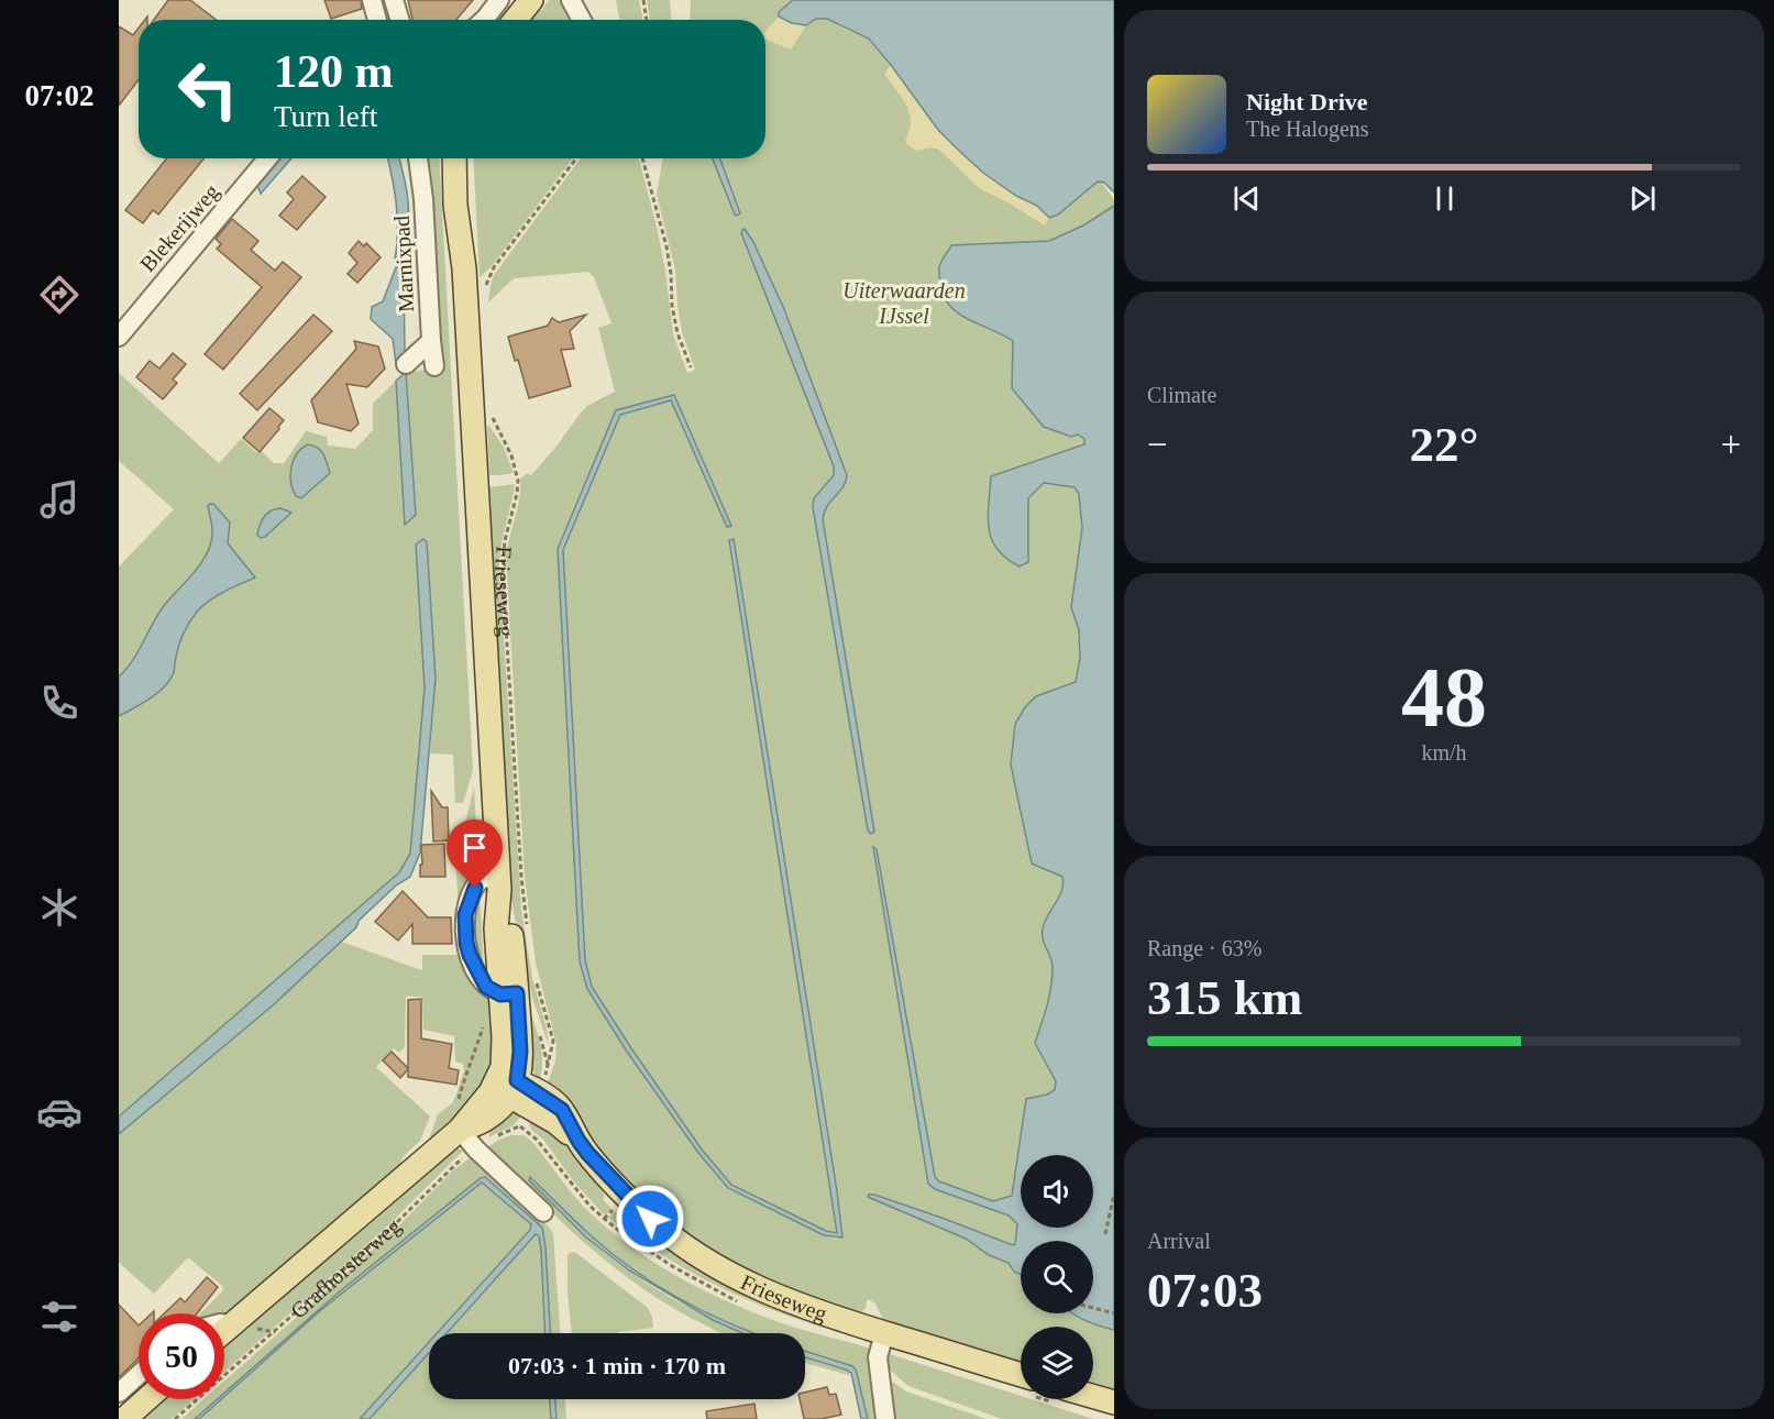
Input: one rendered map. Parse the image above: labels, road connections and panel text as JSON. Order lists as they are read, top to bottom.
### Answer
{
  "streets": {
    "main road": ["Frieseweg", "Grafhorsterweg"],
    "street": ["Blekerijweg", "Marnixpad"]
  },
  "crossings": [
    ["Frieseweg", "Grafhorsterweg"]
  ],
  "parks": ["Uiterwaarden IJssel"],
  "page": {
    "tabs": "07:02",
    "turn": ["120 m", "Turn left"],
    "song": ["Night Drive", "The Halogens"],
    "tile": [
      "Climate",
      ["48", "km/h"],
      ["Range · 63%", "315 km"],
      ["Arrival", "07:03"]
    ],
    "heat": ["−", "22°", "+"],
    "limit": "50",
    "trip": "07:03 · 1 min · 170 m"
  }
}
